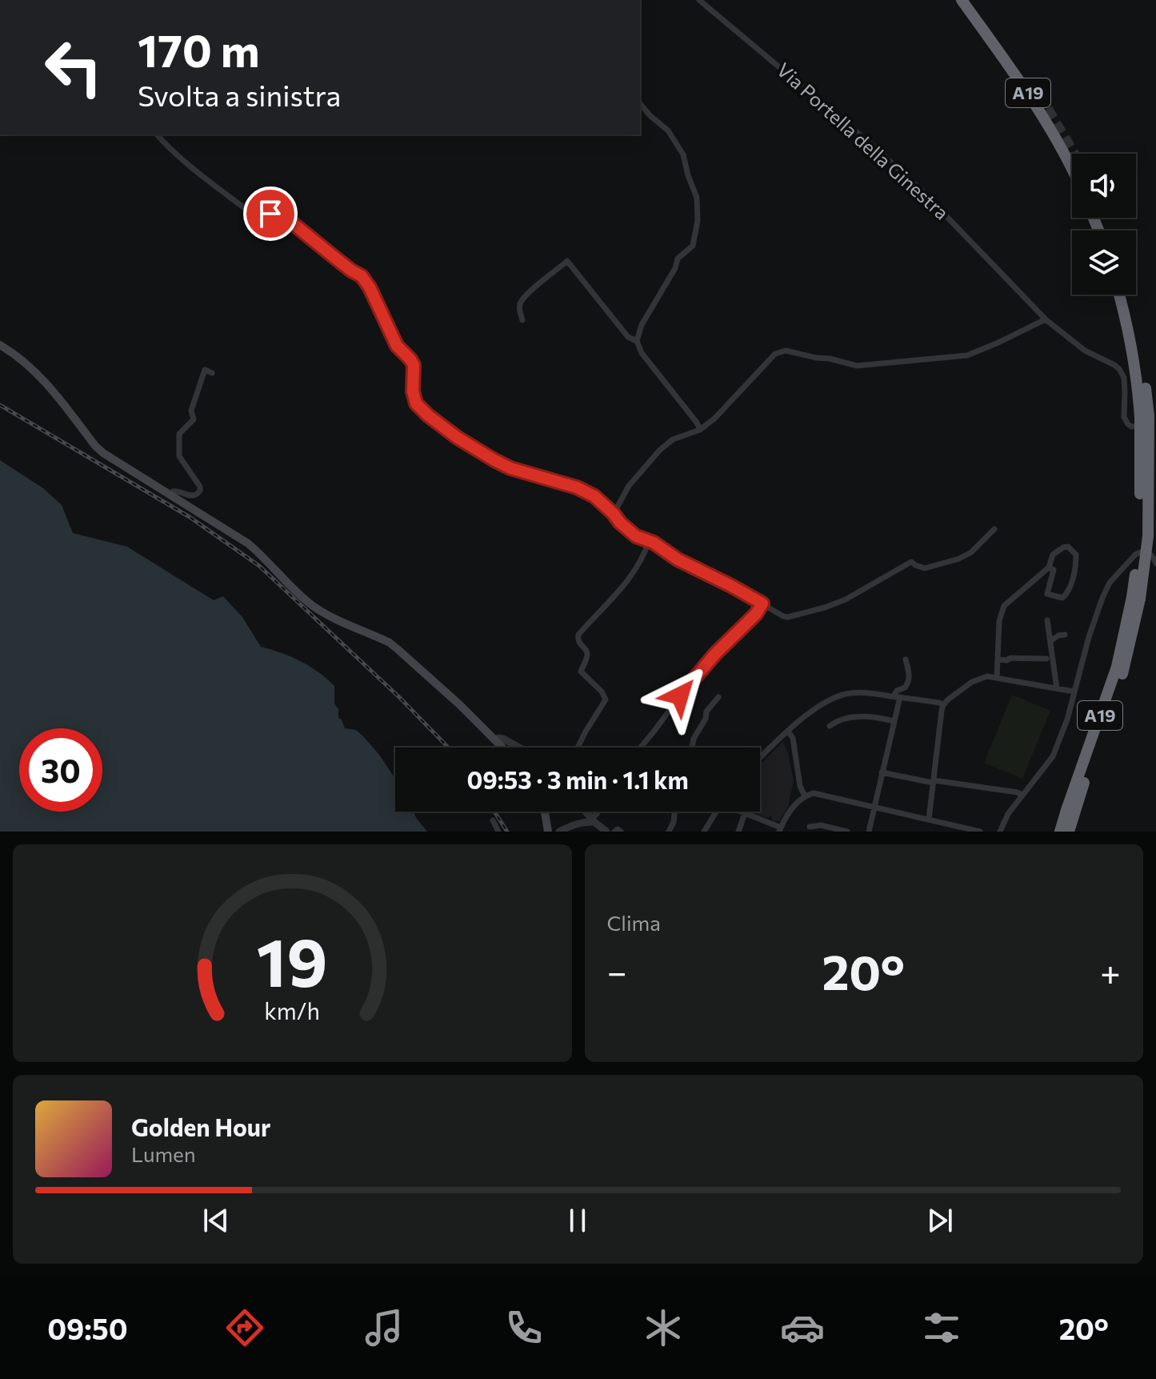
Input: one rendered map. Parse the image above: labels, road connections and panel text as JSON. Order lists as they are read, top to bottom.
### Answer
{
  "streets": {
    "highway": ["A19"],
    "street": ["Via Portella della Ginestra"]
  },
  "crossings": [
    ["A19", "Via Portella della Ginestra"]
  ],
  "page": {
    "turn": ["170 m", "Svolta a sinistra"],
    "limit": "30",
    "trip": "09:53 · 3 min · 1.1 km",
    "tile": "Clima",
    "heat": ["−", "20°", "+"],
    "song": ["Golden Hour", "Lumen"],
    "tabs": ["09:50", "20°"],
    "gauge": ["19", "km/h"]
  }
}
